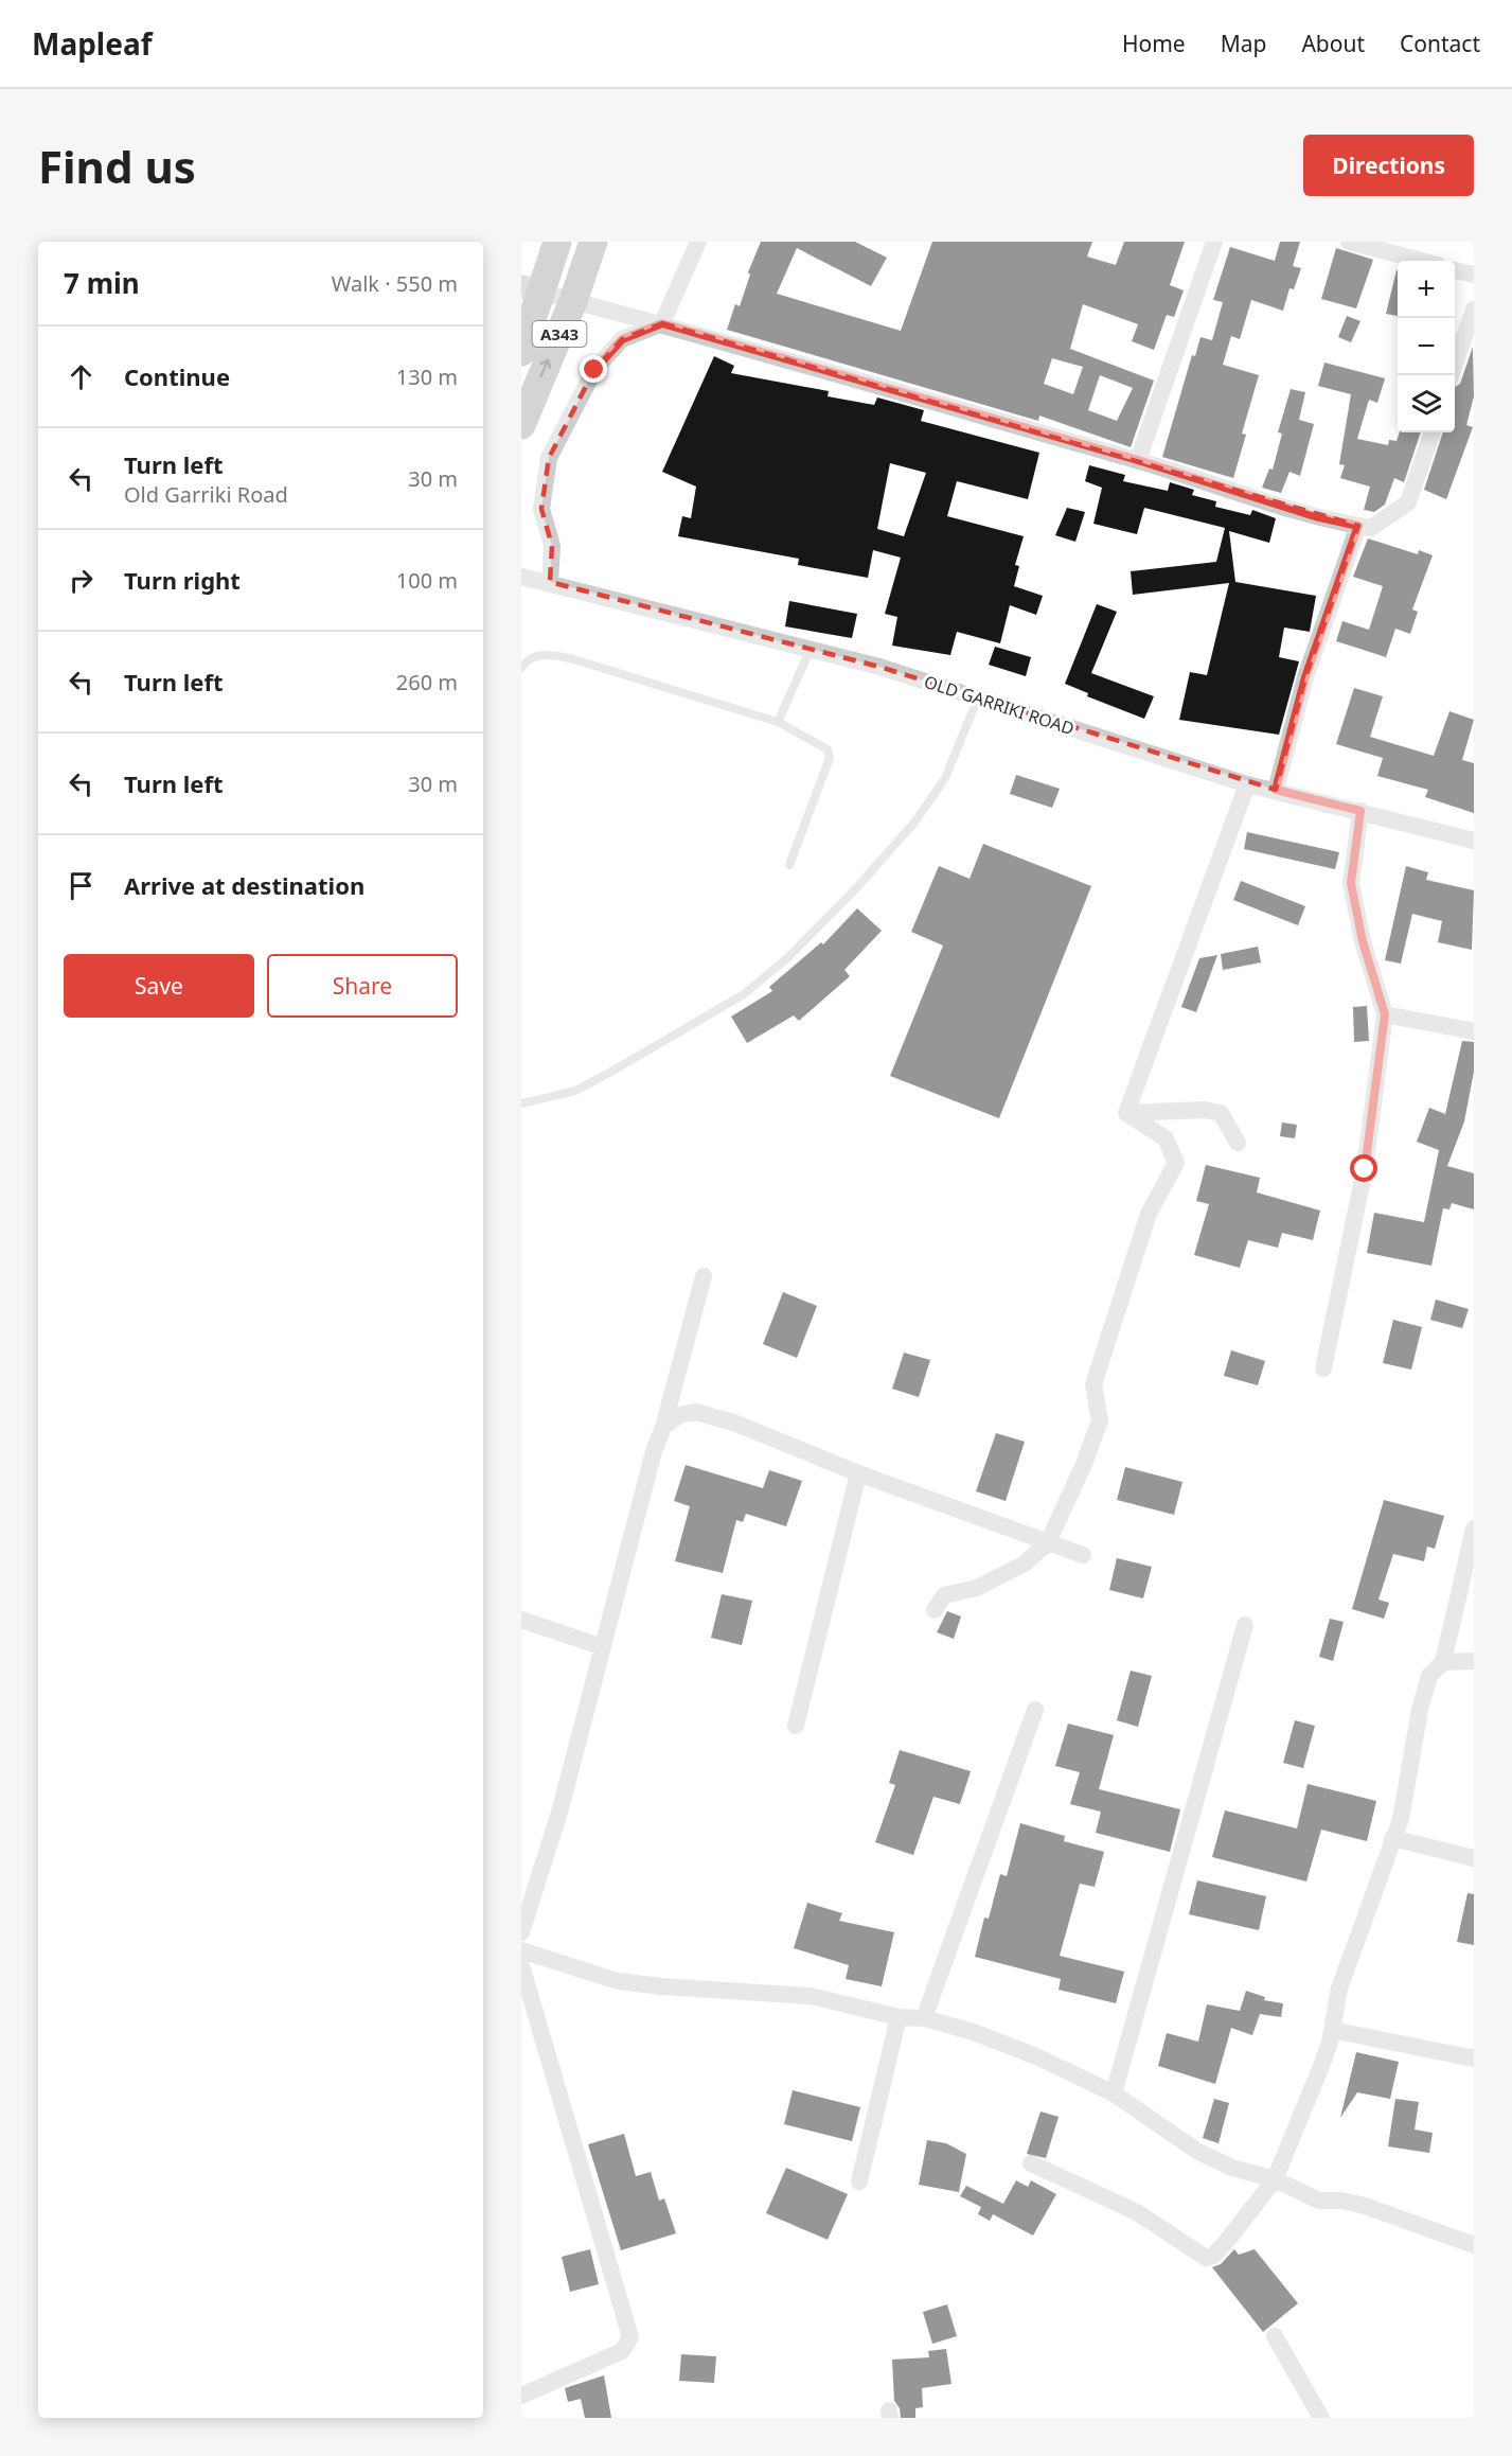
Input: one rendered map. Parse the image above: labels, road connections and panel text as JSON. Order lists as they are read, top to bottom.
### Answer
{
  "streets": {
    "highway": ["A343"],
    "street": ["OLD GARRIKI ROAD"]
  },
  "page": {
    "header": "Mapleaf",
    "nav": [
      "Home",
      "Map",
      "About",
      "Contact"
    ],
    "buttons": [
      "Directions",
      ["Save", "Share"]
    ],
    "title": "Find us",
    "heading": ["7 min", "Walk · 550 m"],
    "map_buttons": ["+", "−"],
    "list": [
      ["Continue", "130 m"],
      ["Turn left", "Old Garriki Road", "30 m"],
      ["Turn right", "100 m"],
      ["Turn left", "260 m"],
      ["Turn left", "30 m"],
      "Arrive at destination"
    ]
  }
}
